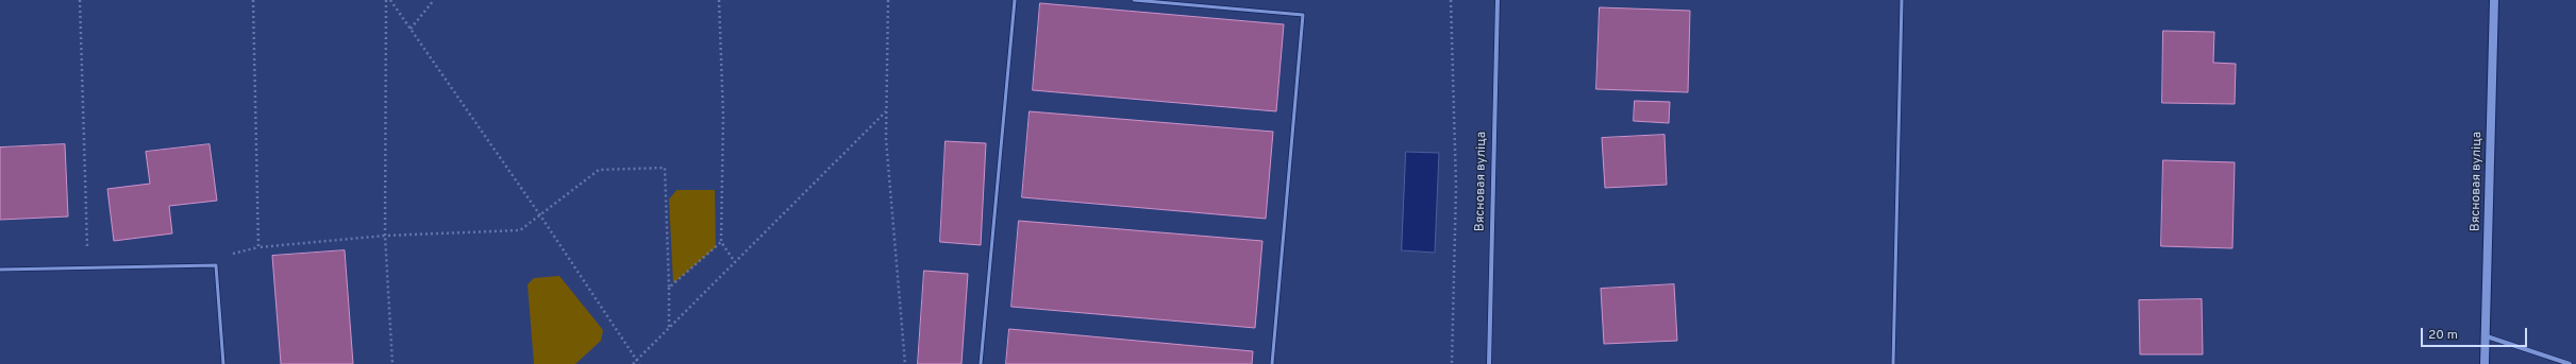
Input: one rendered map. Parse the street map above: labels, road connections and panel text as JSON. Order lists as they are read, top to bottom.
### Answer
{
  "streets": {
    "street": ["Вясновая вуліца"]
  },
  "scale_bar": "20 m"
}
